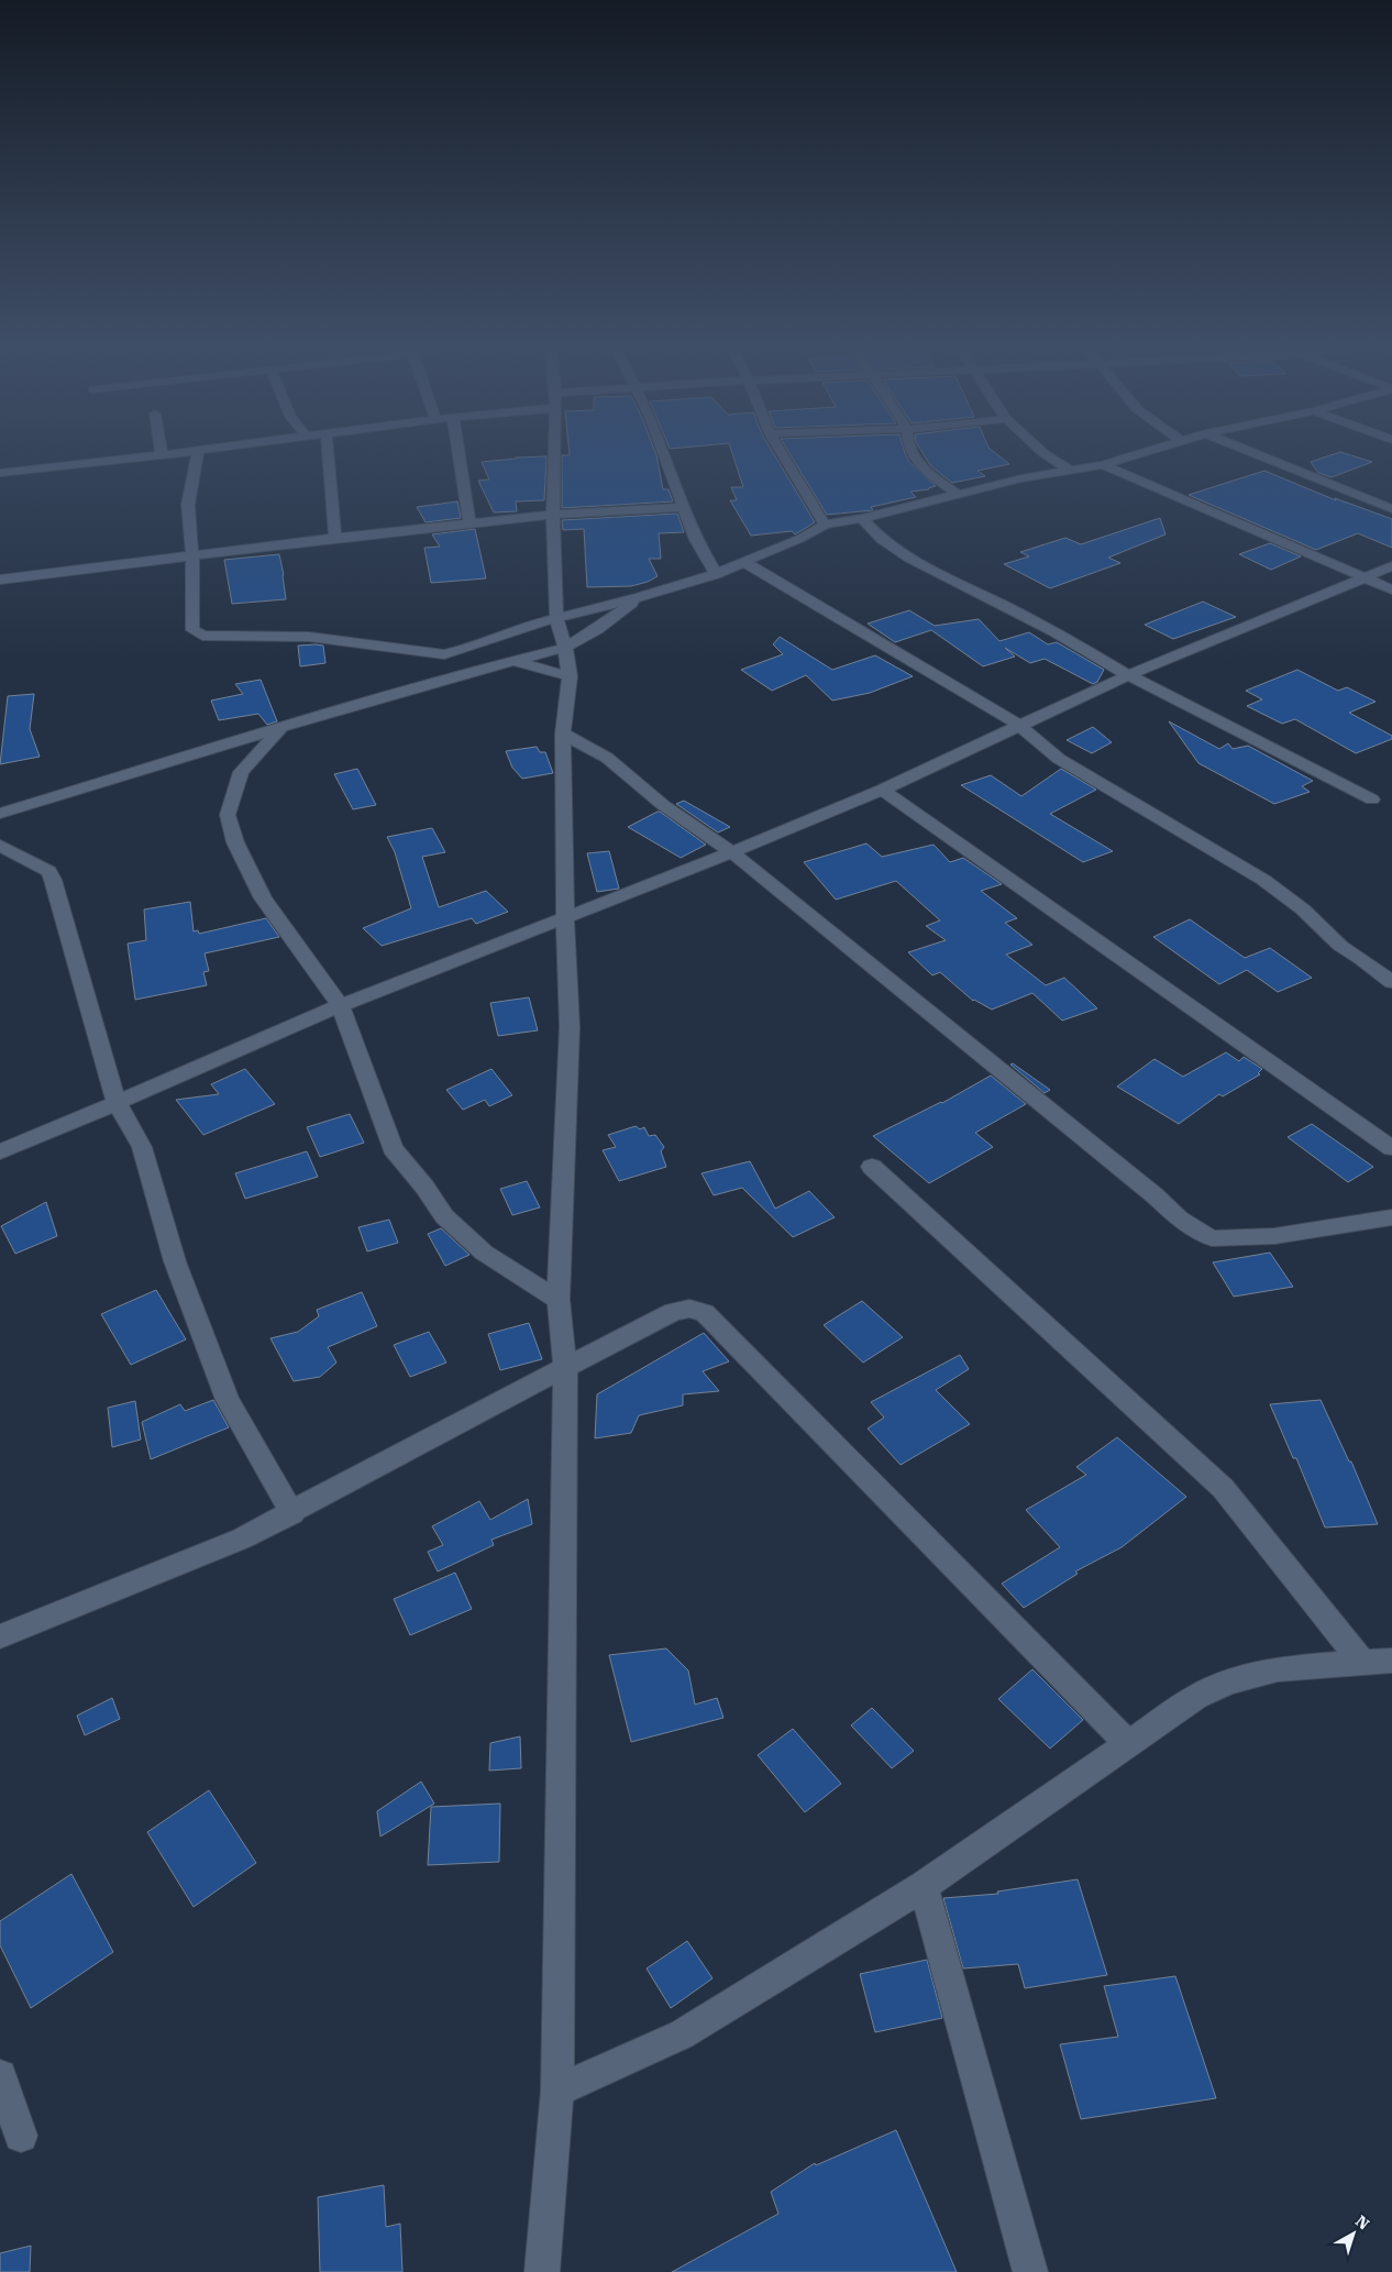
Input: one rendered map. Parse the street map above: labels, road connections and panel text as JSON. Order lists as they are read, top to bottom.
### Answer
{
  "north": "top right"
}
